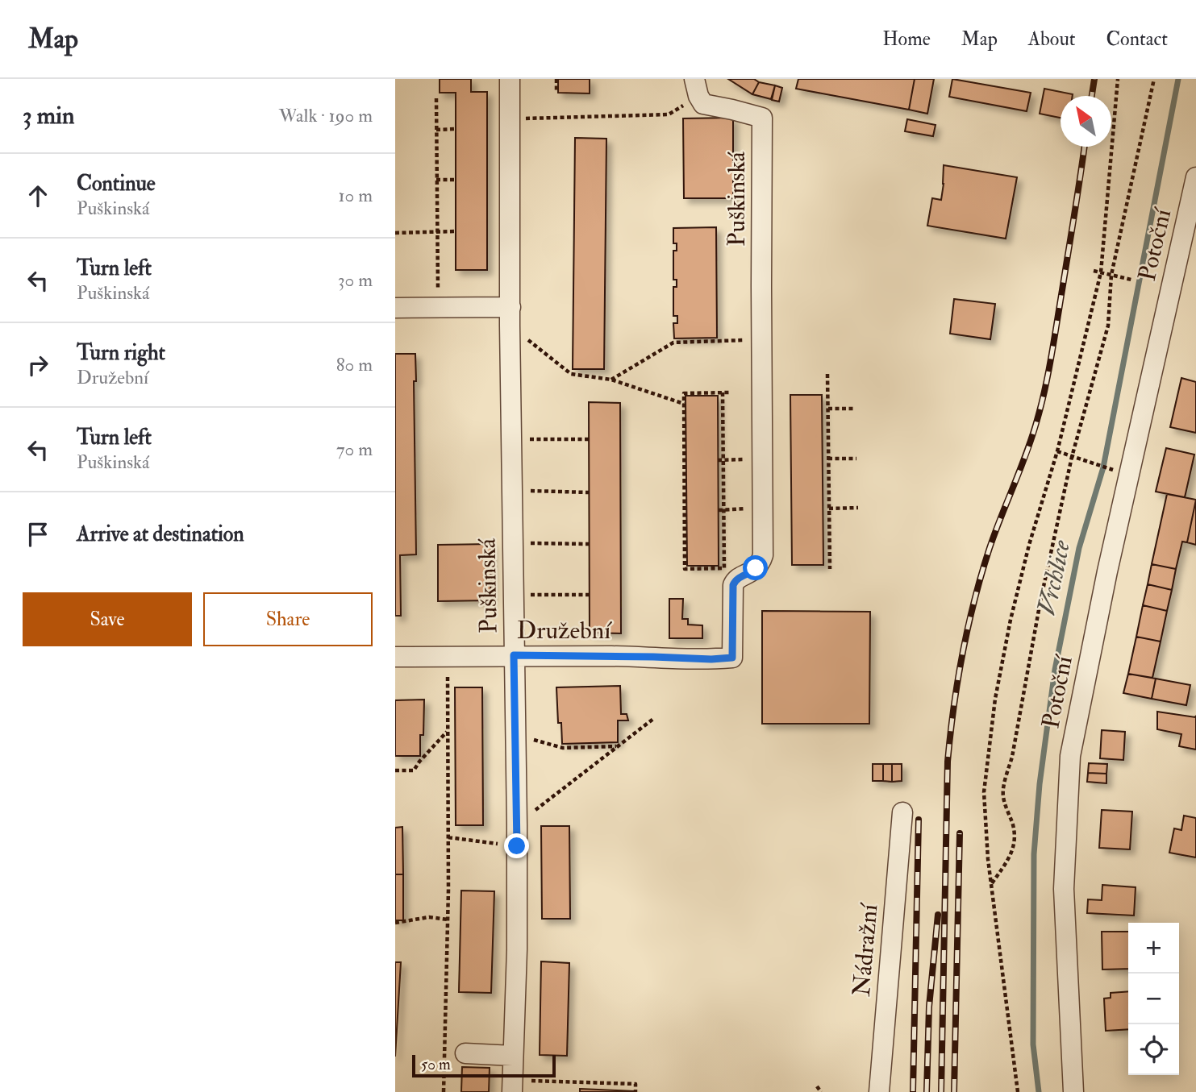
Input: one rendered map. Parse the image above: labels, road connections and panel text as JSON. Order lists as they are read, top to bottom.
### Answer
{
  "streets": {
    "street": [
      "Puškinská",
      "Potoční",
      "Družební",
      "Nádražní"
    ]
  },
  "crossings": [
    ["Puškinská", "Družební"]
  ],
  "water": ["Vrchlice"],
  "scale_bar": "50 m",
  "north": "top left",
  "page": {
    "header": "Map",
    "nav": [
      "Home",
      "Map",
      "About",
      "Contact"
    ],
    "heading": ["3 min", "Walk · 190 m"],
    "list": [
      ["Continue", "Puškinská", "10 m"],
      ["Turn left", "Puškinská", "30 m"],
      ["Turn right", "Družební", "80 m"],
      ["Turn left", "Puškinská", "70 m"],
      "Arrive at destination"
    ],
    "buttons": ["Save", "Share"],
    "map_buttons": ["+", "−"],
    "scale": "50 m"
  }
}
